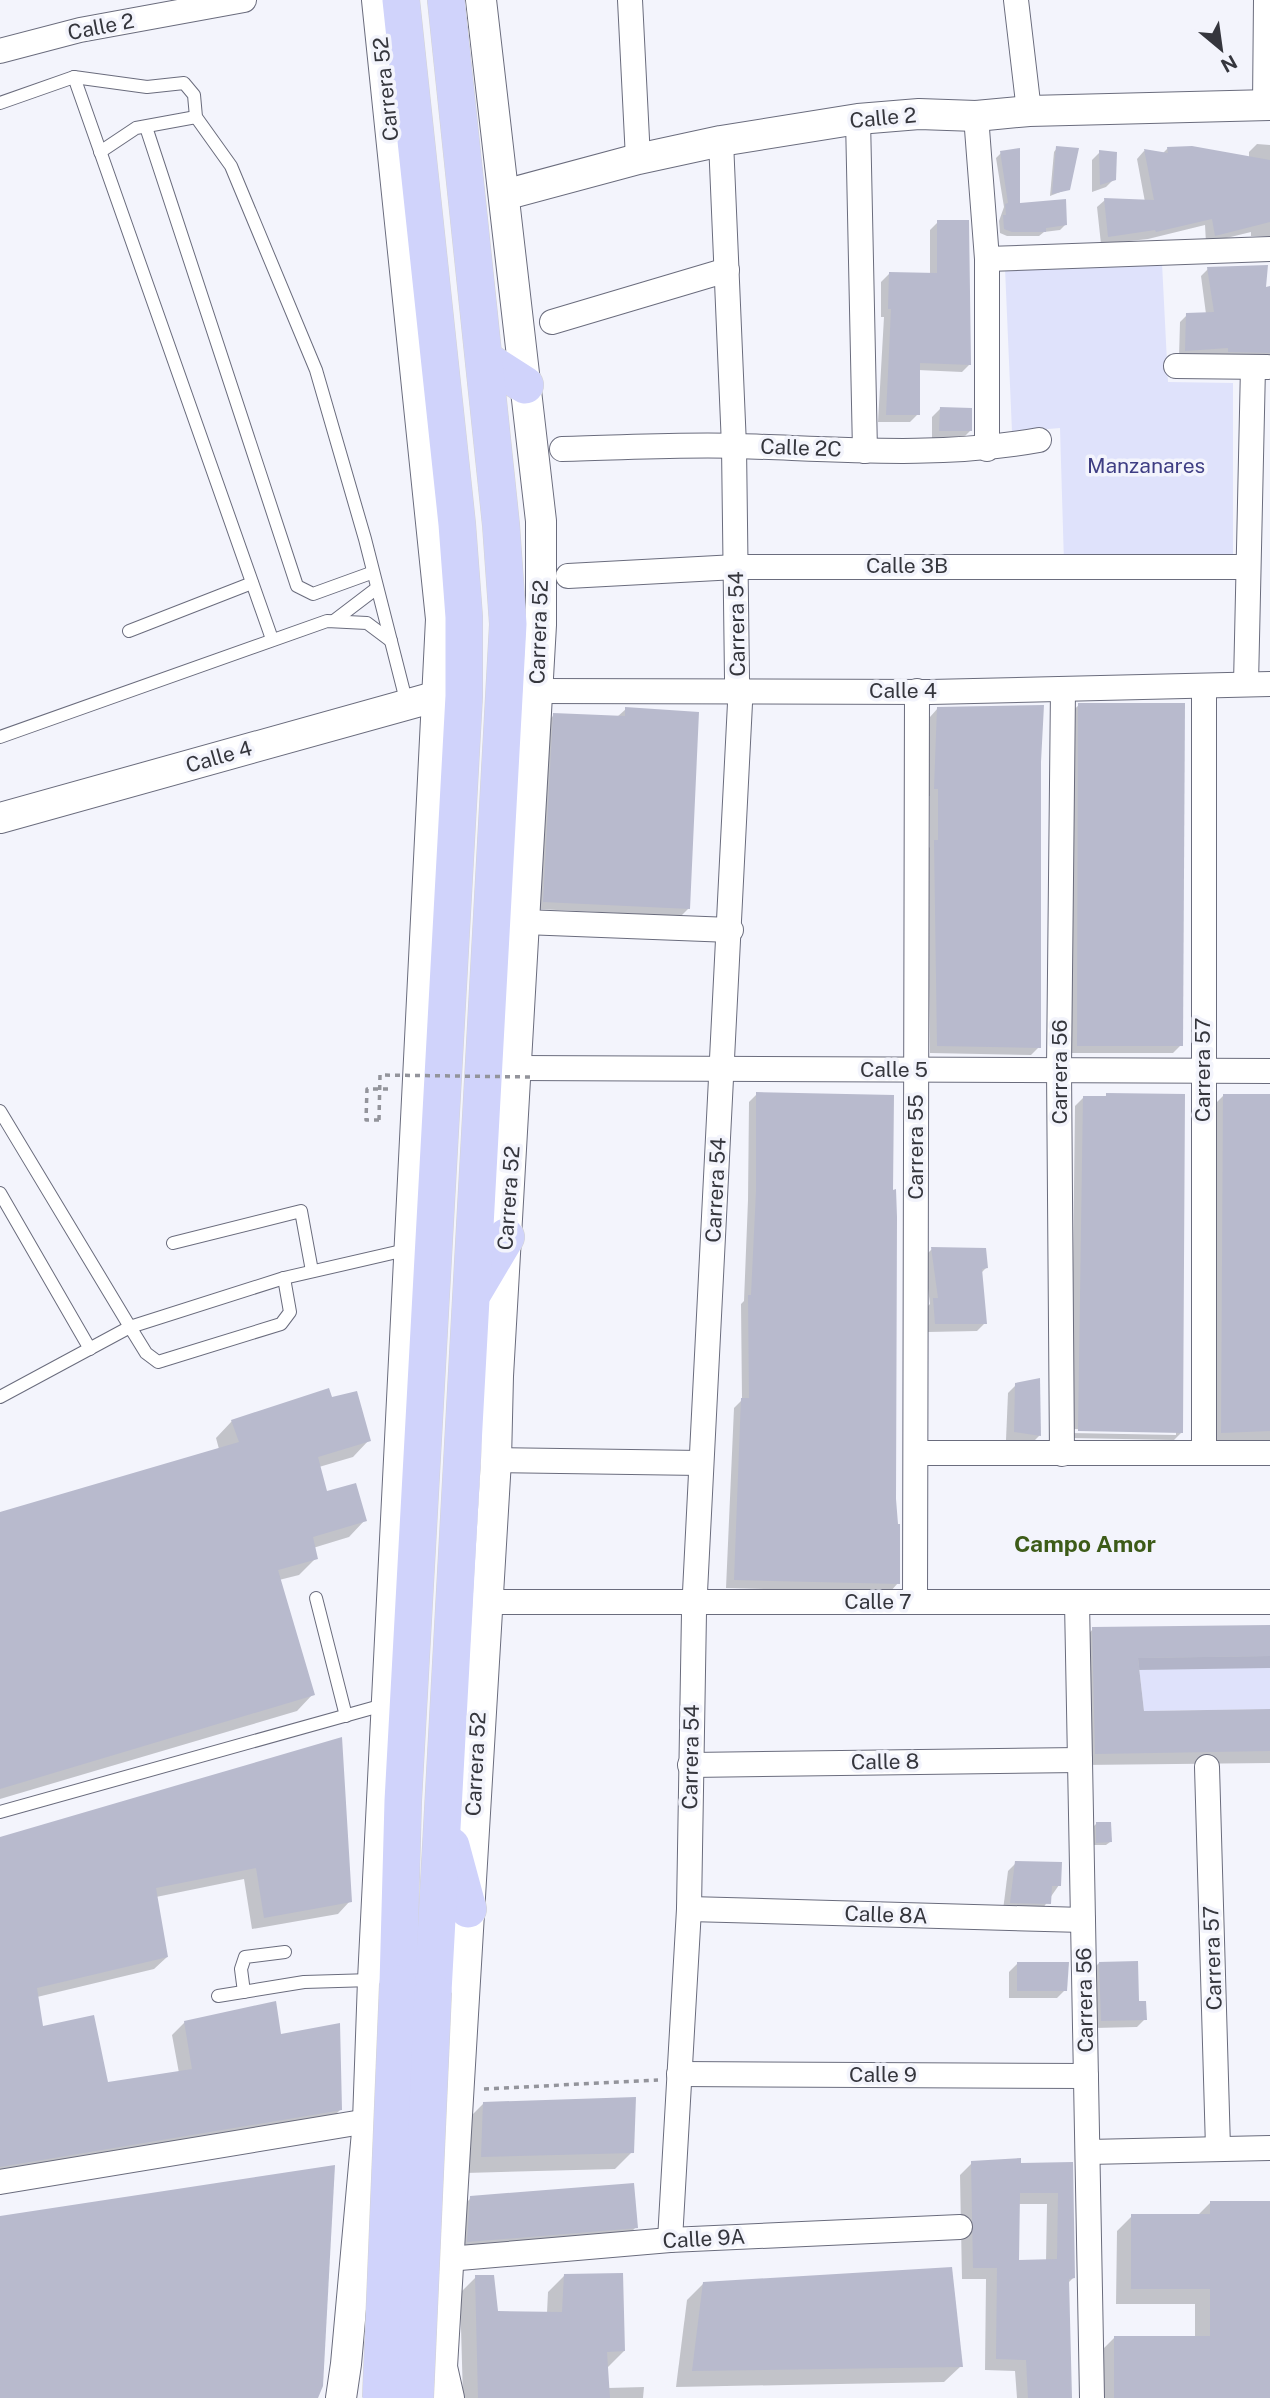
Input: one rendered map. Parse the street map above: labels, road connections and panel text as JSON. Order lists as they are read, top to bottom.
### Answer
{
  "streets": {
    "main road": ["Carrera 52"],
    "street": [
      "Calle 2",
      "Calle 2C",
      "Calle 3B",
      "Carrera 54",
      "Calle 4",
      "Calle 5",
      "Carrera 57",
      "Carrera 56",
      "Carrera 55",
      "Calle 7",
      "Calle 8",
      "Calle 8A",
      "Calle 9",
      "Calle 9A"
    ]
  },
  "crossings": [
    ["Calle 2", "Carrera 52"],
    ["Calle 2", "Carrera 54"],
    ["Carrera 52", "Calle 4"],
    ["Carrera 52", "Calle 5"],
    ["Carrera 52", "Calle 7"],
    ["Carrera 52", "Calle 9A"],
    ["Calle 2C", "Carrera 54"],
    ["Calle 3B", "Carrera 54"],
    ["Carrera 54", "Calle 4"],
    ["Carrera 54", "Calle 5"],
    ["Carrera 54", "Calle 7"],
    ["Carrera 54", "Calle 8"],
    ["Carrera 54", "Calle 8A"],
    ["Carrera 54", "Calle 9"],
    ["Carrera 54", "Calle 9A"],
    ["Calle 4", "Carrera 57"],
    ["Calle 4", "Carrera 56"],
    ["Calle 4", "Carrera 55"],
    ["Calle 5", "Carrera 57"],
    ["Calle 5", "Carrera 56"],
    ["Calle 5", "Carrera 55"],
    ["Carrera 56", "Calle 7"],
    ["Carrera 56", "Calle 8"],
    ["Carrera 56", "Calle 8A"],
    ["Carrera 56", "Calle 9"],
    ["Carrera 55", "Calle 7"]
  ],
  "districts": ["Campo Amor"],
  "parks": ["Manzanares"],
  "north": "bottom right"
}
